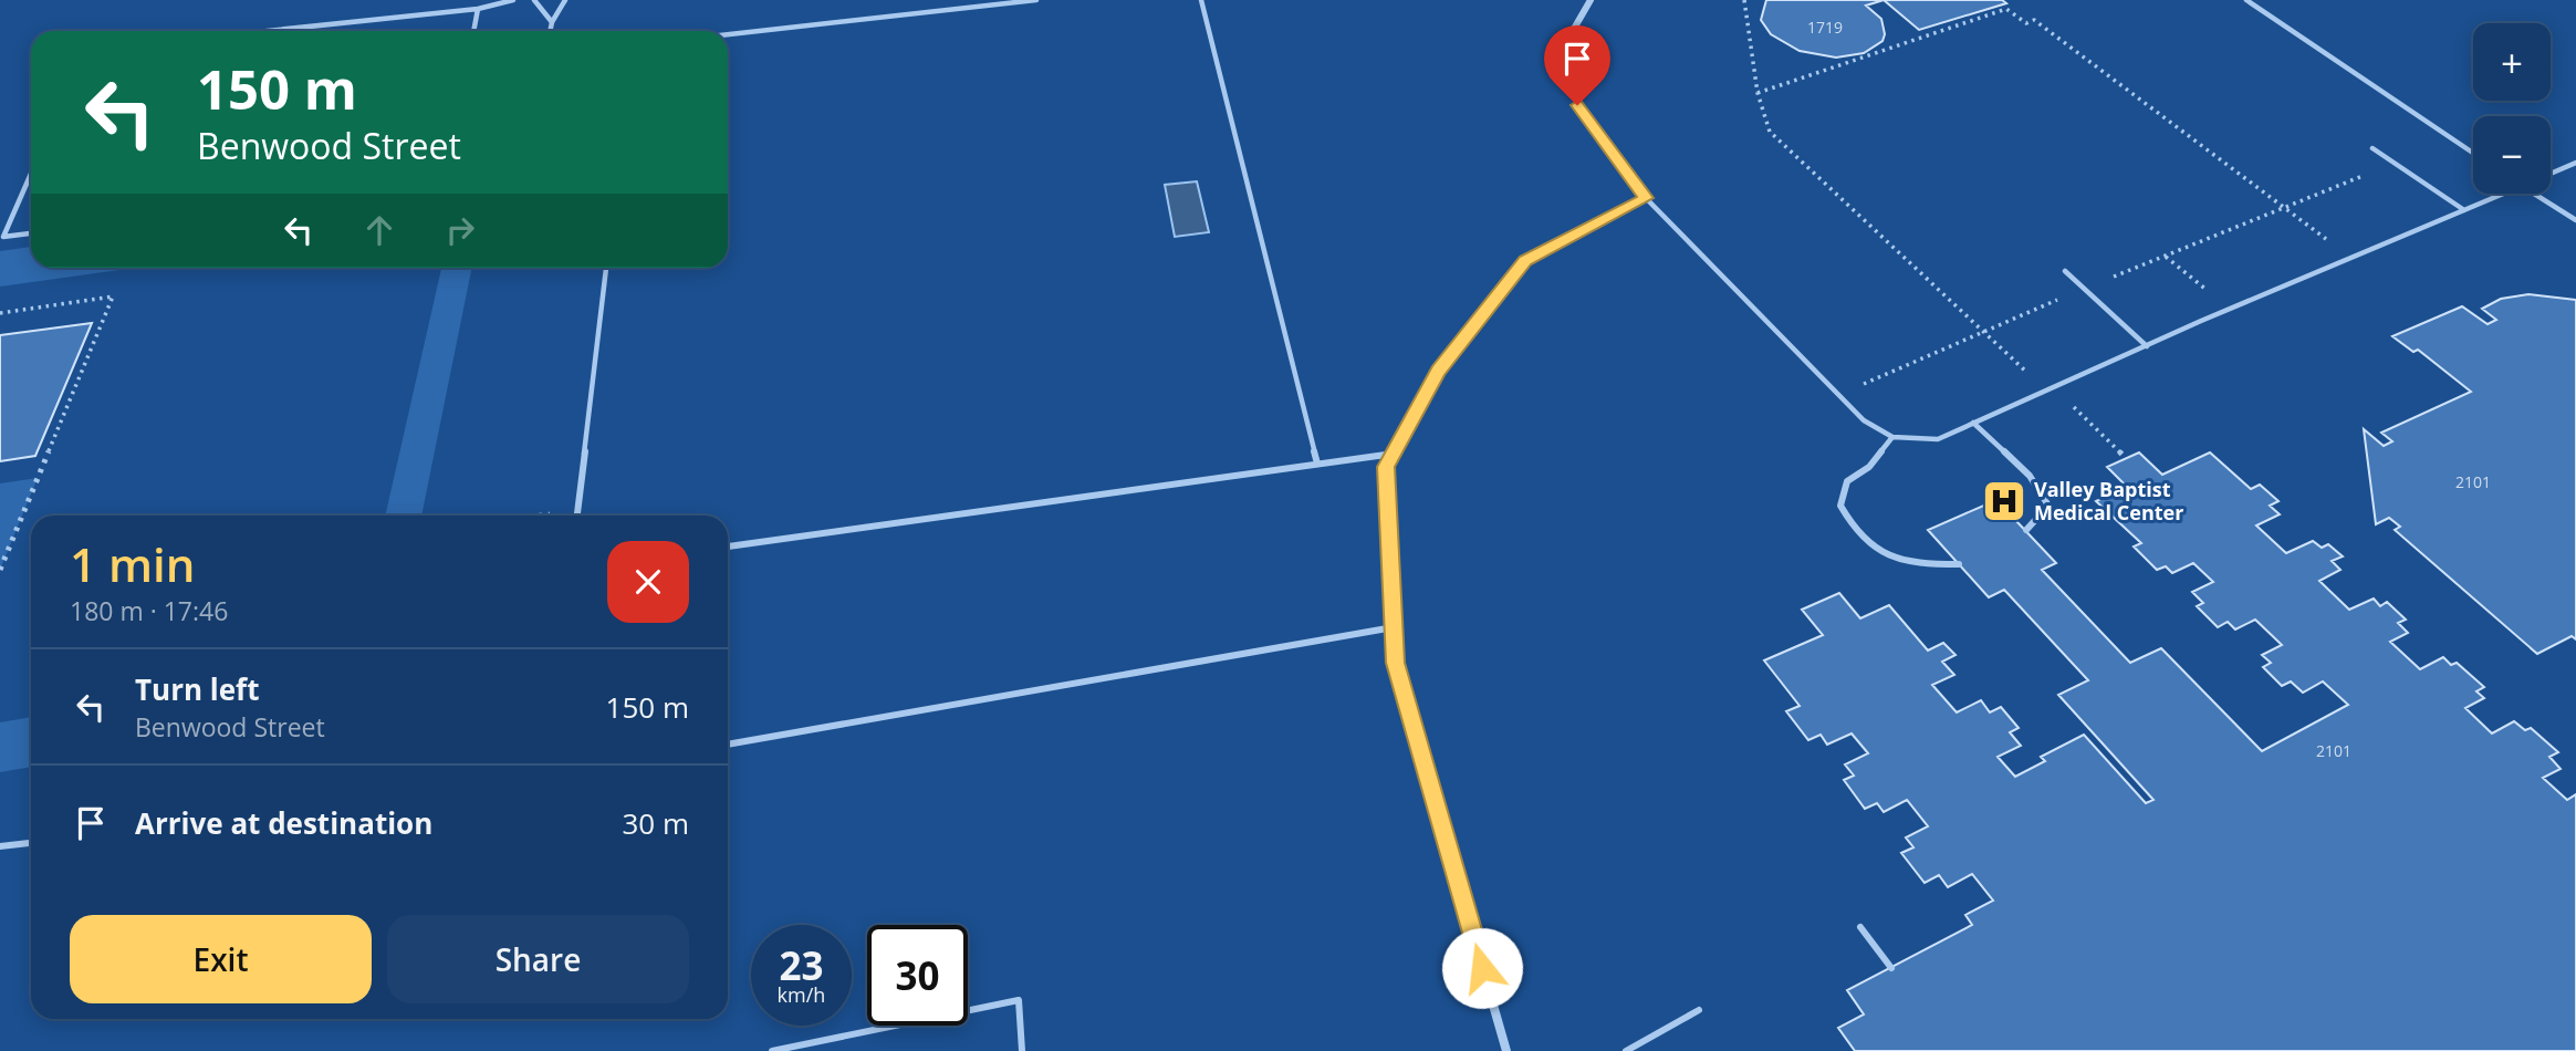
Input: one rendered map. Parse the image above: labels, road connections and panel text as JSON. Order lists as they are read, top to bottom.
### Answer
{
  "places": {
    "hospital": ["Valley Baptist Medical Center"]
  },
  "house_numbers": ["1719", "2101", "2101"],
  "page": {
    "map_buttons": ["+", "−"],
    "turn": ["150 m", "Benwood Street"],
    "heading": ["1 min", "180 m · 17:46"],
    "list": [
      {
        "name": "Turn left",
        "note": "Benwood Street",
        "value": "150 m"
      },
      {
        "name": "Arrive at destination",
        "value": "30 m"
      }
    ],
    "buttons": ["Exit", "Share"],
    "speed": "23 km/h",
    "limit": "30"
  }
}
